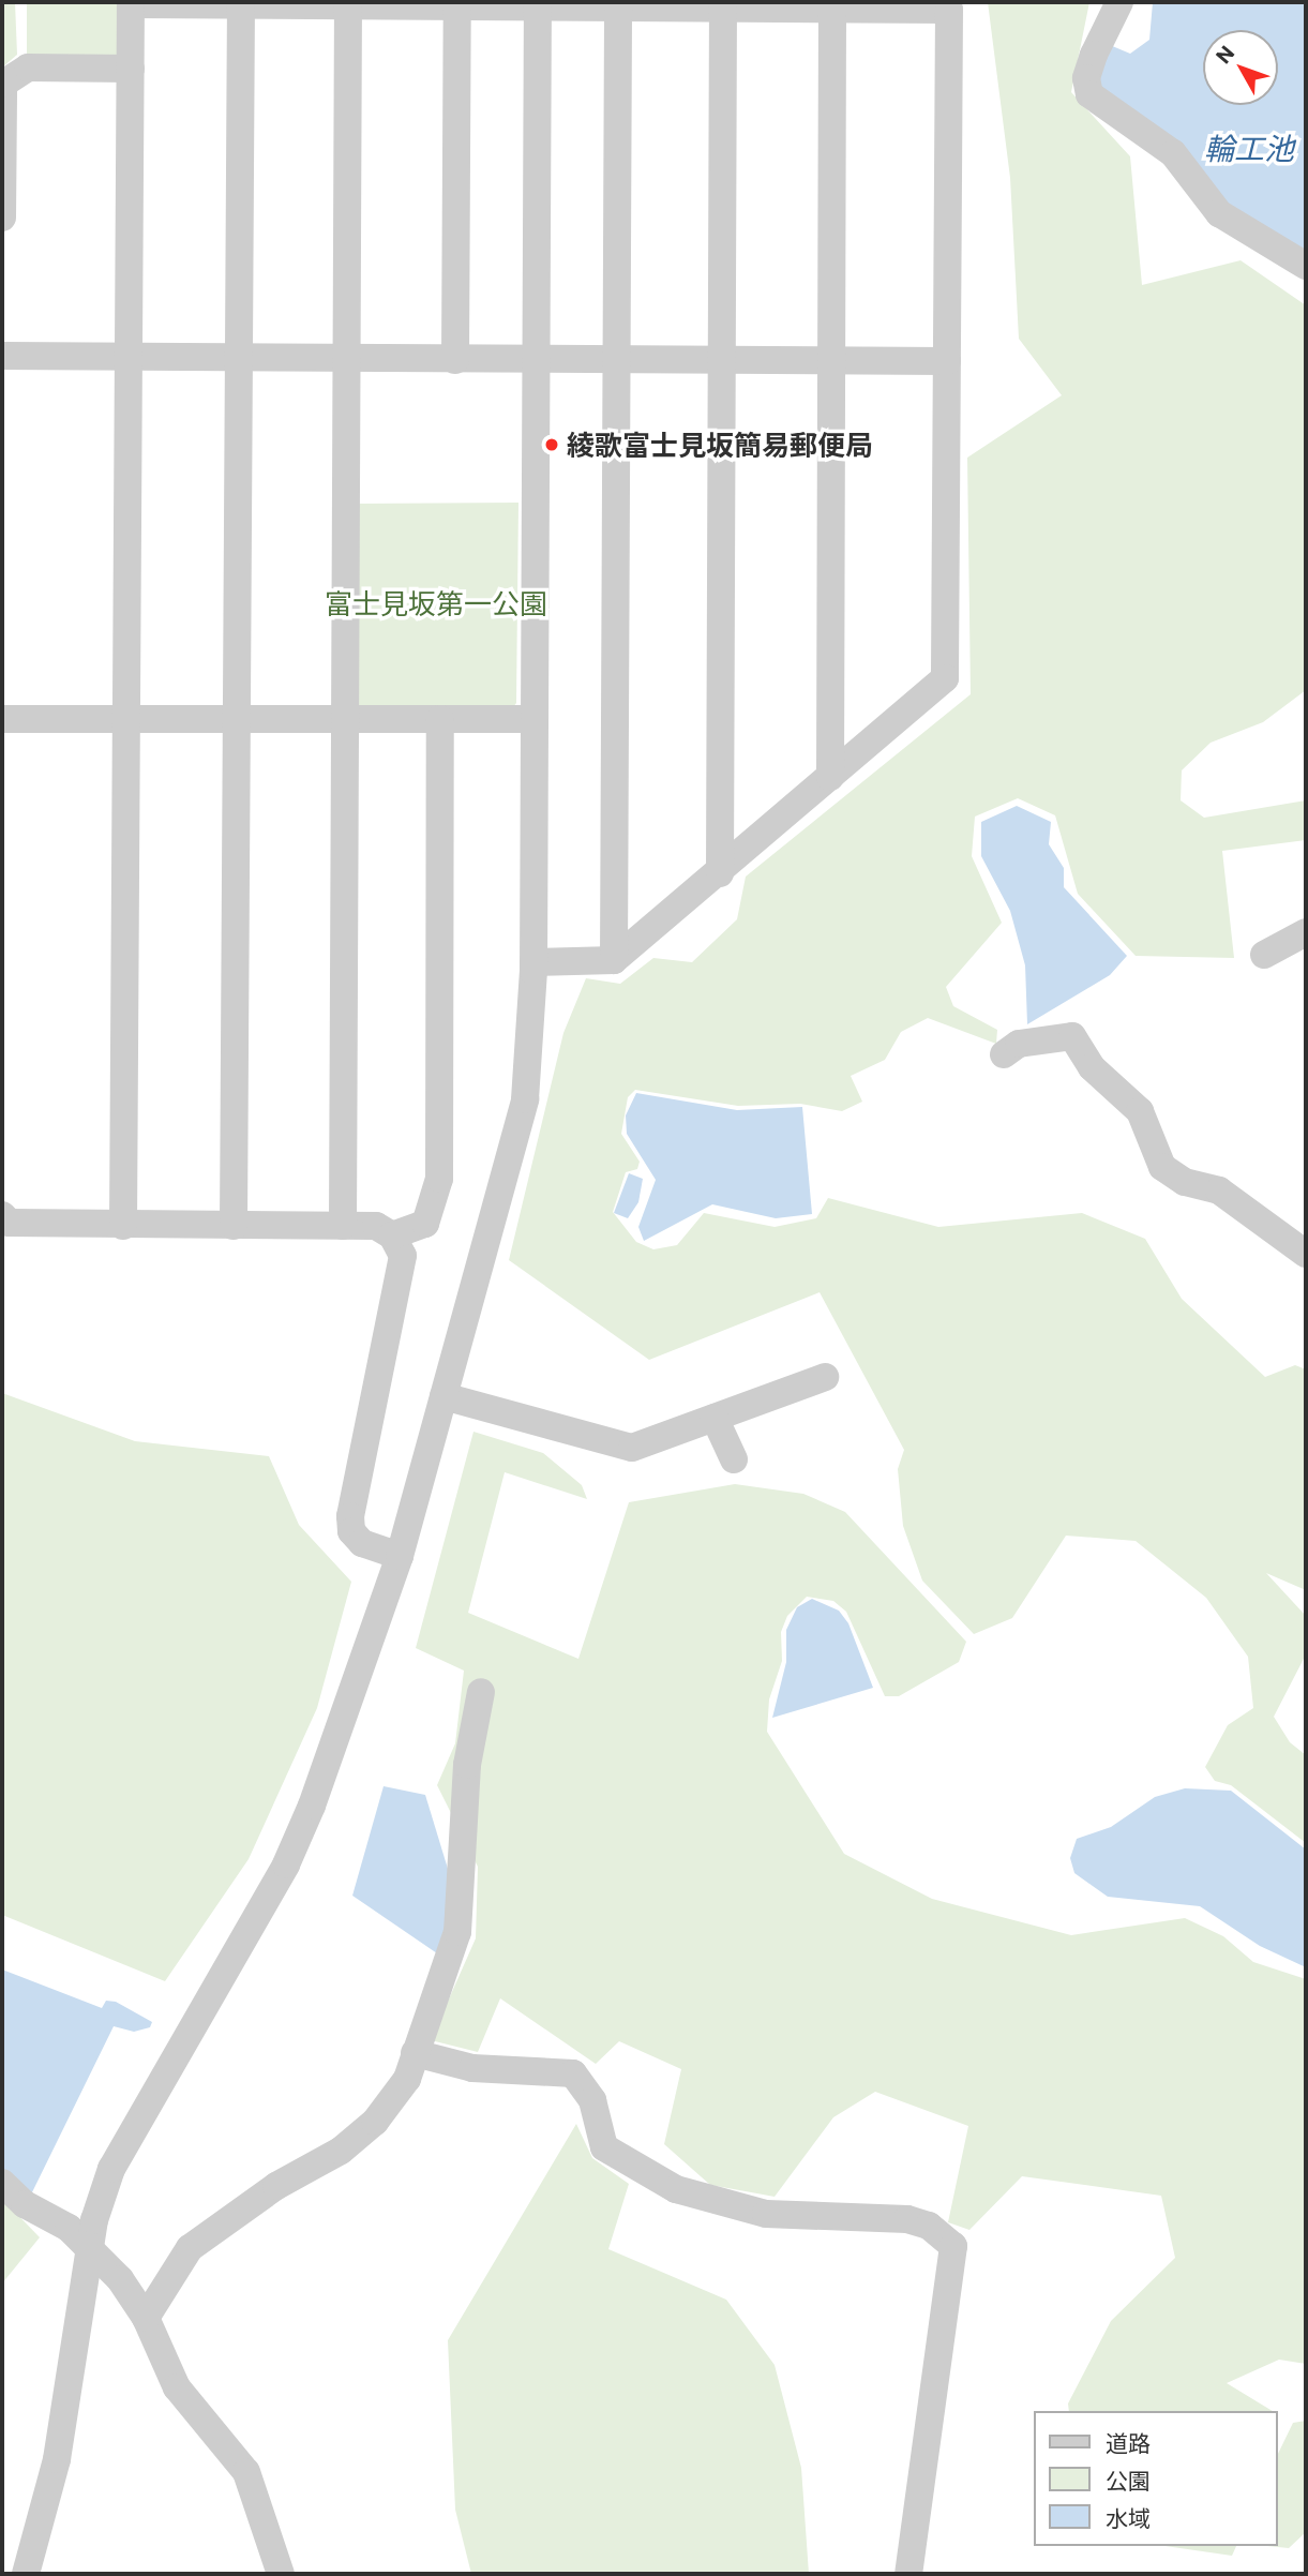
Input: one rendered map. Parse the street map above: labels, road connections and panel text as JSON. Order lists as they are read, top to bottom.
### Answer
{
  "water": ["輪工池"],
  "parks": ["富士見坂第一公園"],
  "places": ["綾歌富士見坂簡易郵便局"],
  "legend": ["道路", "公園", "水域"],
  "north": "top left"
}
